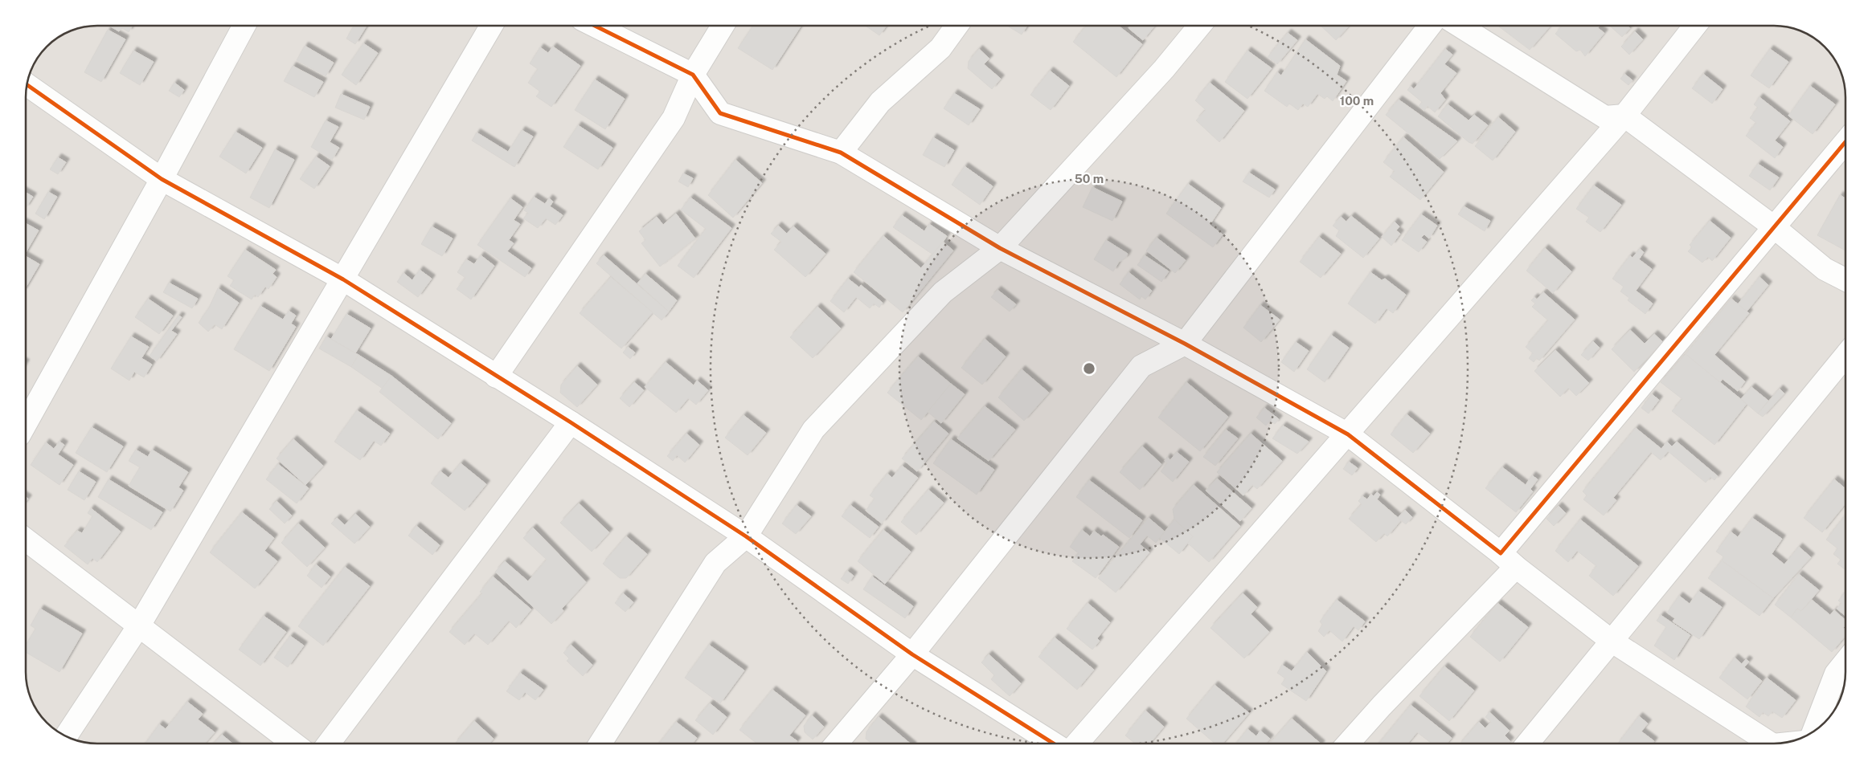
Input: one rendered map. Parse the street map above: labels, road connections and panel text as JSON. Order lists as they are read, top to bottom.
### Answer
{
  "rings": ["100 m", "50 m"]
}
